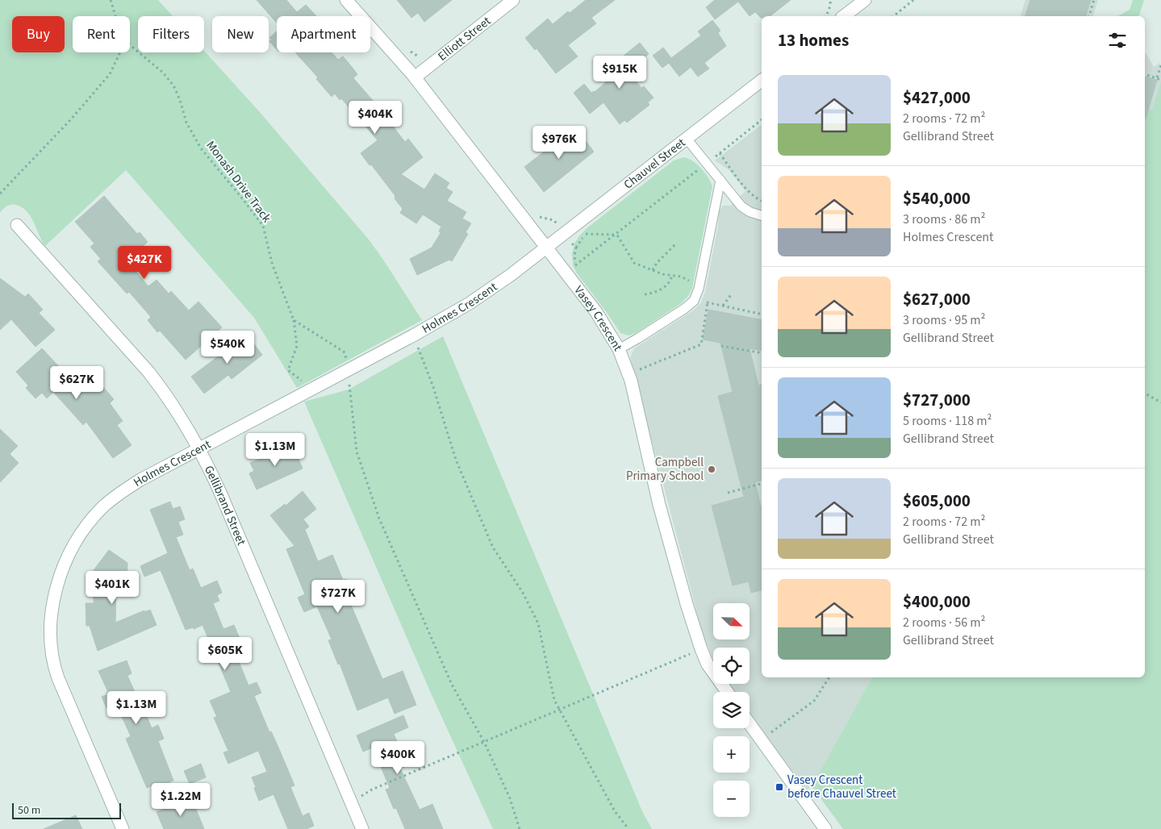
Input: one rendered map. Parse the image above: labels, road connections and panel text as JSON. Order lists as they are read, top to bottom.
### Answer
{
  "streets": {
    "street": [
      "Elliott Street",
      "Chauvel Street",
      "Holmes Crescent",
      "Vasey Crescent",
      "Gellibrand Street"
    ],
    "path": ["Monash Drive Track"]
  },
  "crossings": [
    ["Elliott Street", "Vasey Crescent"],
    ["Chauvel Street", "Holmes Crescent"],
    ["Chauvel Street", "Vasey Crescent"],
    ["Monash Drive Track", "Holmes Crescent"],
    ["Holmes Crescent", "Vasey Crescent"],
    ["Holmes Crescent", "Gellibrand Street"]
  ],
  "places": {
    "other": ["Campbell Primary School"],
    "transit": ["Vasey Crescent before Chauvel Street"]
  },
  "scale_bar": "50 m",
  "north": "bottom right",
  "page": {
    "chip": [
      "Buy",
      "Rent",
      "Filters",
      "New",
      "Apartment"
    ],
    "heading": "13 homes",
    "price": [
      "$915K",
      "$404K",
      "$976K",
      "$427K",
      "$540K",
      "$627K",
      "$1.13M",
      "$401K",
      "$727K",
      "$605K",
      "$1.13M",
      "$400K",
      "$1.22M"
    ],
    "list": [
      {
        "name": "$427,000",
        "note": "2 rooms · 72 m² · Gellibrand Street"
      },
      {
        "name": "$540,000",
        "note": "3 rooms · 86 m² · Holmes Crescent"
      },
      {
        "name": "$627,000",
        "note": "3 rooms · 95 m² · Gellibrand Street"
      },
      {
        "name": "$727,000",
        "note": "5 rooms · 118 m² · Gellibrand Street"
      },
      {
        "name": "$605,000",
        "note": "2 rooms · 72 m² · Gellibrand Street"
      },
      {
        "name": "$400,000",
        "note": "2 rooms · 56 m² · Gellibrand Street"
      }
    ],
    "map_buttons": ["+", "−"],
    "scale": "50 m"
  }
}
